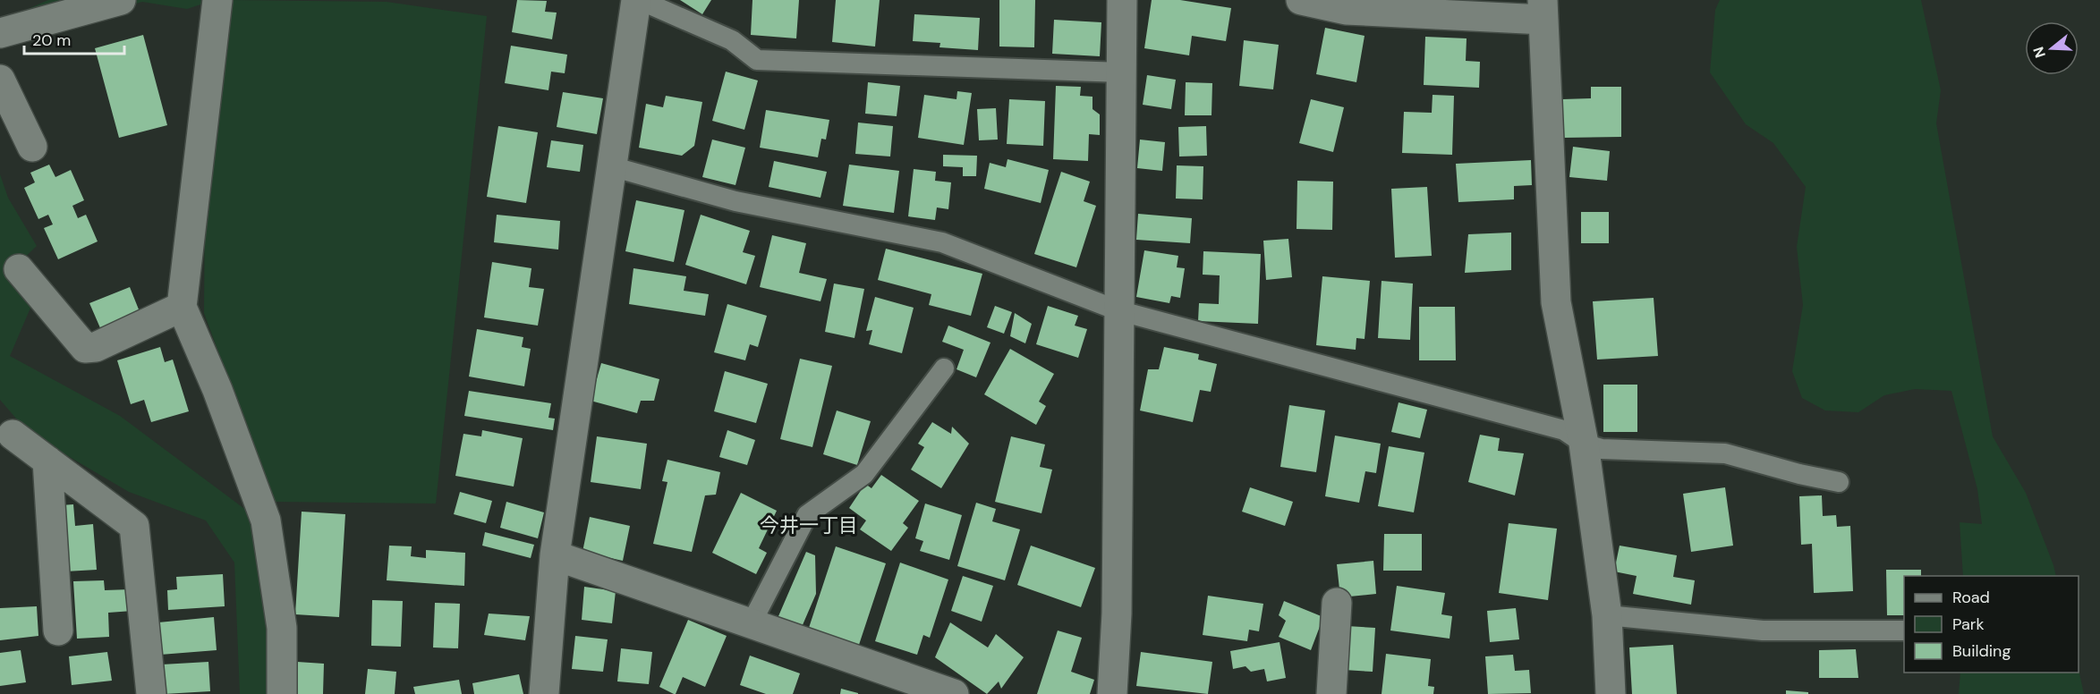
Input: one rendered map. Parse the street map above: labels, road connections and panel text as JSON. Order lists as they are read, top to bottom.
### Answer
{
  "districts": ["今井一丁目"],
  "legend": ["Road", "Park", "Building"],
  "scale_bar": "20 m",
  "north": "left"
}
